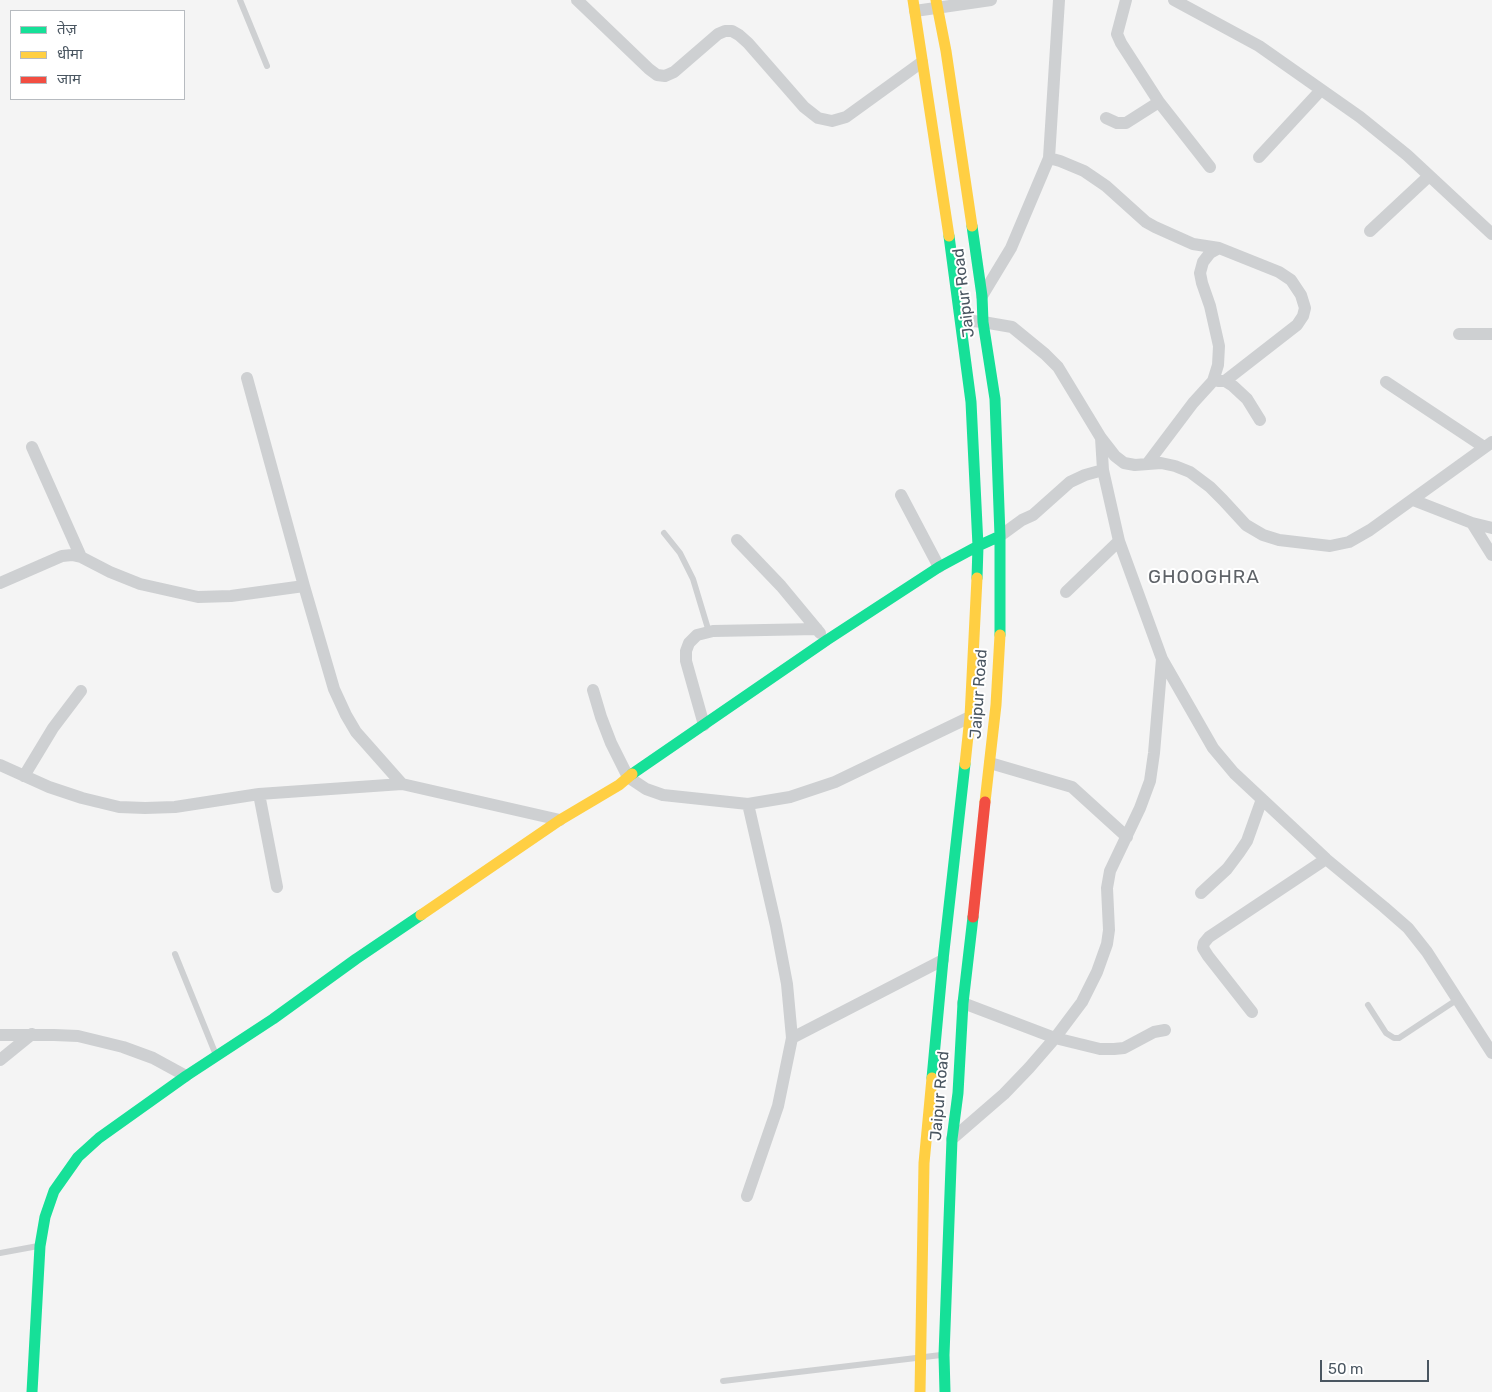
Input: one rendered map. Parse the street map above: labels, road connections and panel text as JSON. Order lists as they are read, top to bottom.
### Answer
{
  "streets": {
    "main road": ["Jaipur Road"]
  },
  "districts": ["GHOOGHRA"],
  "legend": ["तेज़", "धीमा", "जाम"],
  "scale_bar": "50 m"
}
